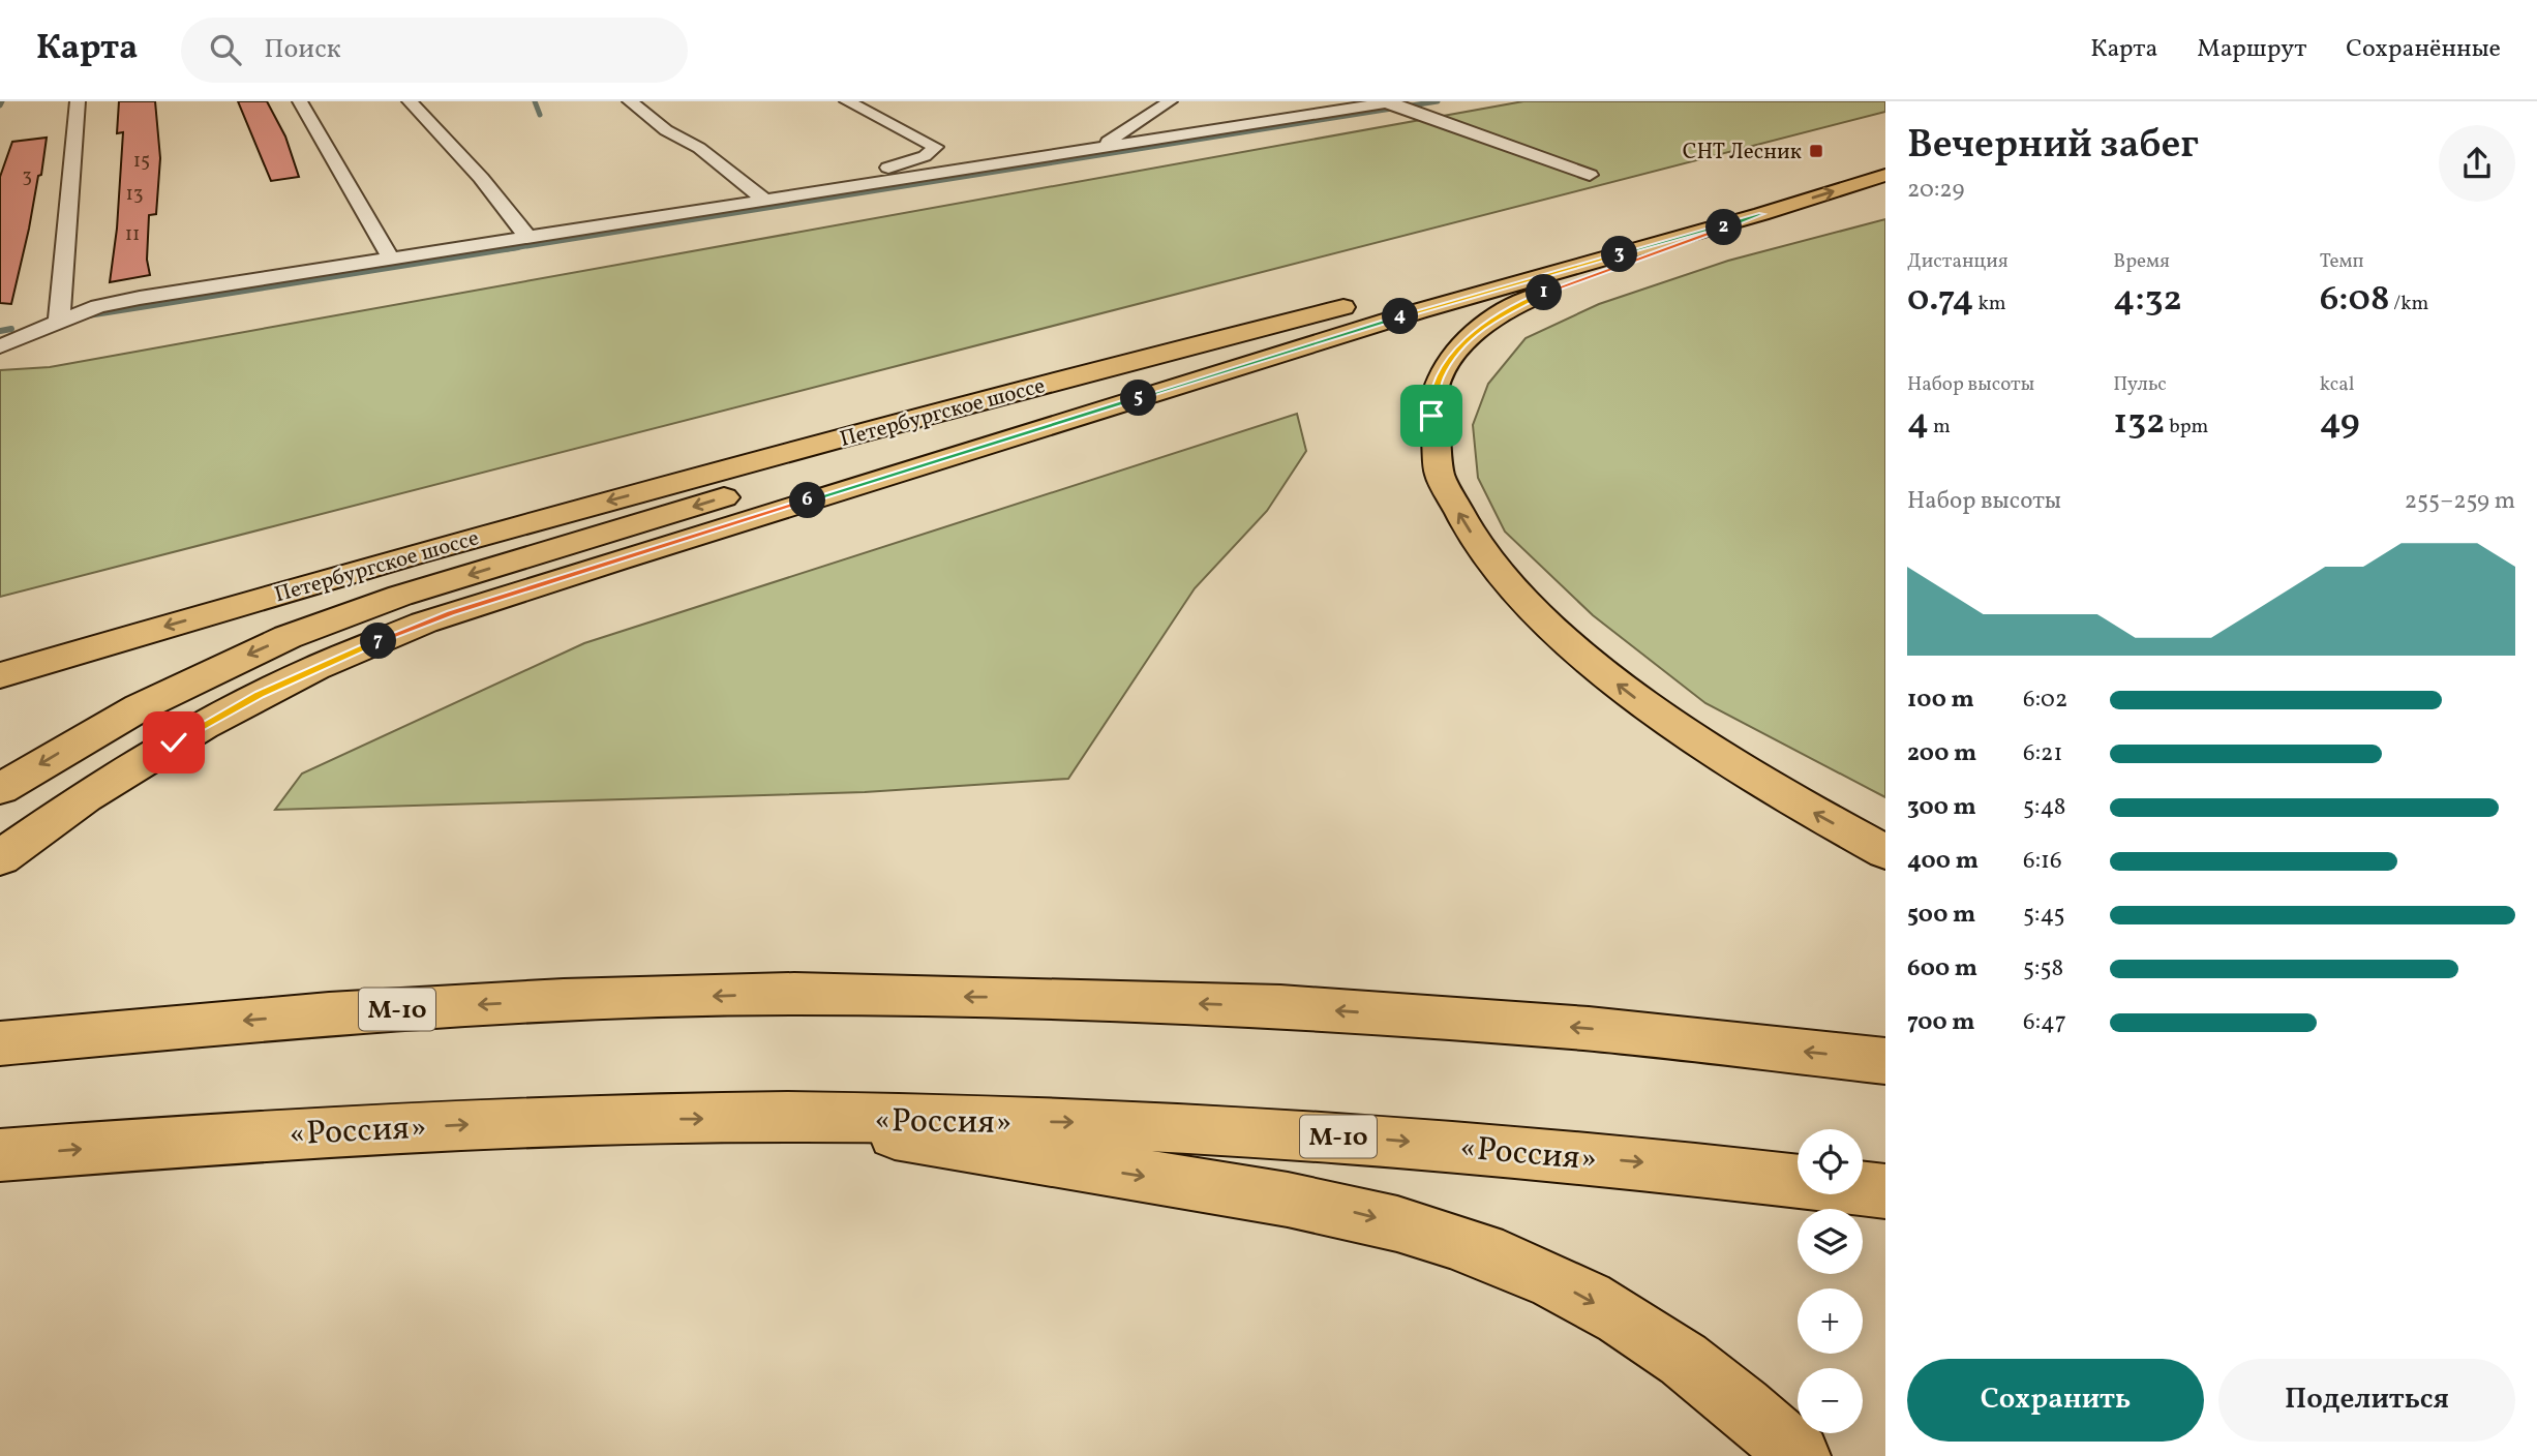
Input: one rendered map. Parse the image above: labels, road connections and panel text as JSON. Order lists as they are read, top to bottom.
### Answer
{
  "streets": {
    "main road": ["Петербургское шоссе", "М-10", "«Россия»"]
  },
  "places": {
    "transit": ["СНТ Лесник"]
  },
  "house_numbers": [
    "15",
    "3",
    "13",
    "11"
  ],
  "page": {
    "header": "Карта",
    "search": "Поиск",
    "nav": ["Карта", "Маршрут", "Сохранённые"],
    "heading": ["Вечерний забег", "20:29"],
    "pins": [
      "2",
      "3",
      "1",
      "4",
      "5",
      "6",
      "7"
    ],
    "stats": [
      ["Дистанция", "0.74 km"],
      ["Время", "4:32"],
      ["Темп", "6:08 /km"],
      ["Набор высоты", "4 m"],
      ["Пульс", "132 bpm"],
      ["kcal", "49"]
    ],
    "chart": ["Набор высоты", "255–259 m"],
    "list": [
      {
        "name": "100 m",
        "note": "6:02"
      },
      {
        "name": "200 m",
        "note": "6:21"
      },
      {
        "name": "300 m",
        "note": "5:48"
      },
      {
        "name": "400 m",
        "note": "6:16"
      },
      {
        "name": "500 m",
        "note": "5:45"
      },
      {
        "name": "600 m",
        "note": "5:58"
      },
      {
        "name": "700 m",
        "note": "6:47"
      }
    ],
    "map_buttons": ["+", "−"],
    "buttons": ["Сохранить", "Поделиться"]
  }
}
